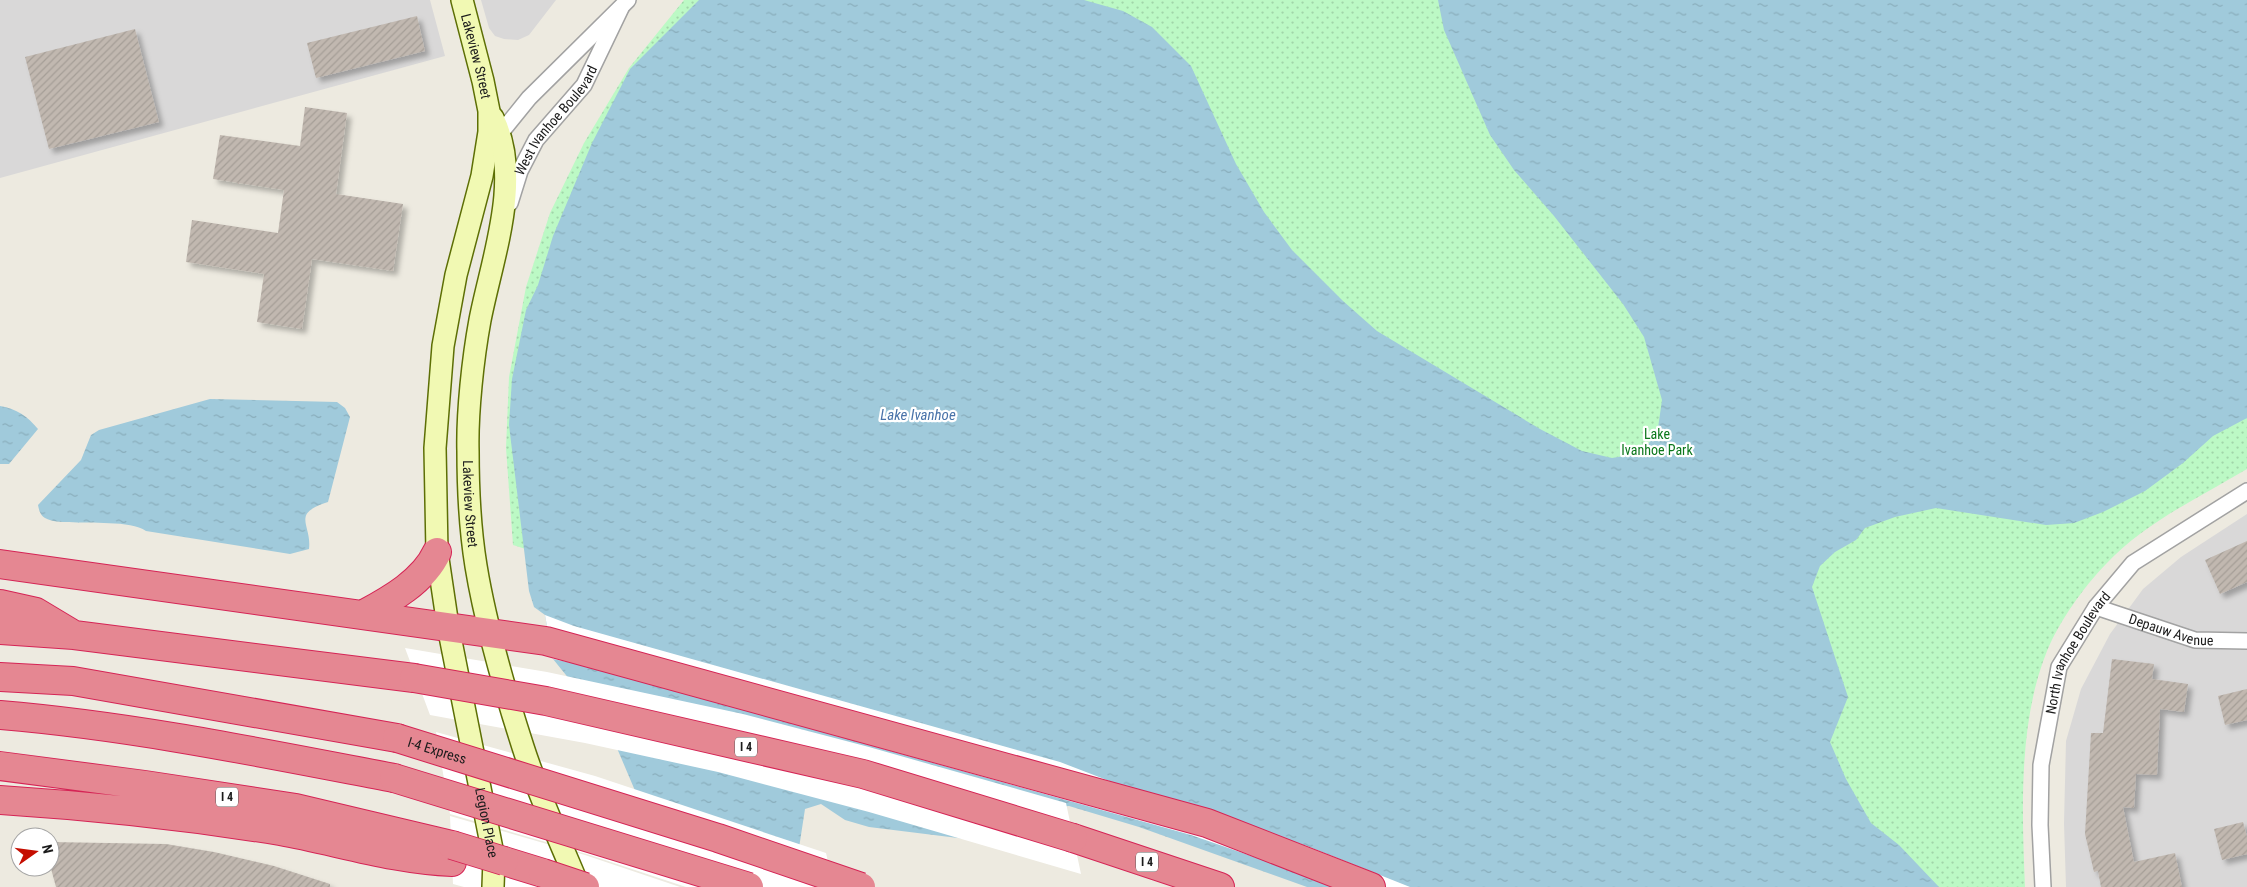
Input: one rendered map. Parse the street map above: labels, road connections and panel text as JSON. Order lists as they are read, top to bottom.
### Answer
{
  "streets": {
    "highway": ["I 4", "I-4 Express"],
    "street": [
      "Lakeview Street",
      "West Ivanhoe Boulevard",
      "Depauw Avenue",
      "North Ivanhoe Boulevard",
      "Legion Place"
    ]
  },
  "crossings": [
    ["Lakeview Street", "West Ivanhoe Boulevard"],
    ["Lakeview Street", "Legion Place"],
    ["Depauw Avenue", "North Ivanhoe Boulevard"]
  ],
  "water": ["Lake Ivanhoe"],
  "parks": ["Lake Ivanhoe Park"],
  "north": "right"
}
